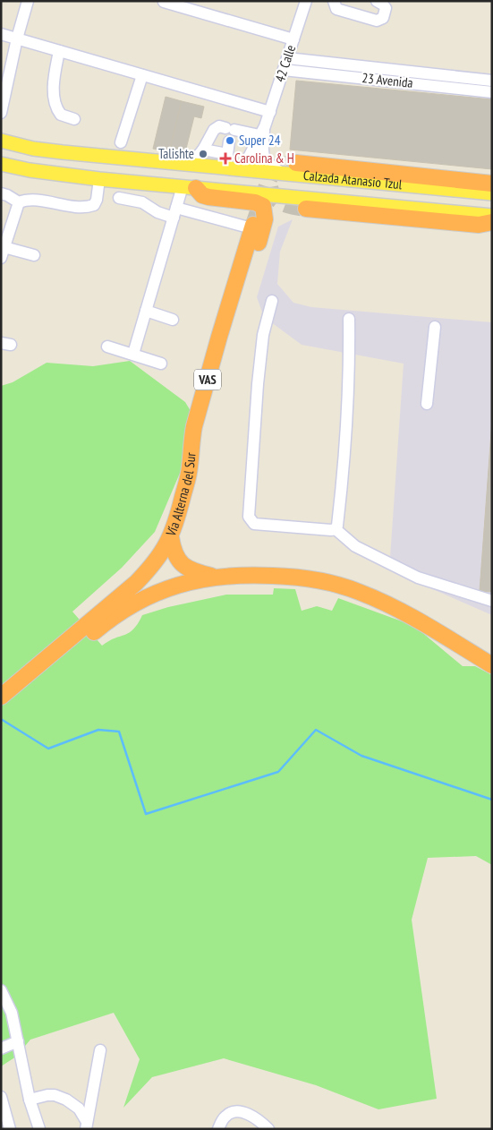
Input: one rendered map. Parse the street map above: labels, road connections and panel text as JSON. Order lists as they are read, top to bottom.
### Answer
{
  "streets": {
    "highway": ["VAS", "Vía Alterna del Sur"],
    "main road": ["Calzada Atanasio Tzul"],
    "street": ["42 Calle", "23 Avenida"]
  },
  "crossings": [
    ["42 Calle", "23 Avenida"],
    ["42 Calle", "Calzada Atanasio Tzul"]
  ],
  "places": {
    "other": ["Super 24", "Talishte"],
    "health": ["Carolina & H"]
  }
}
